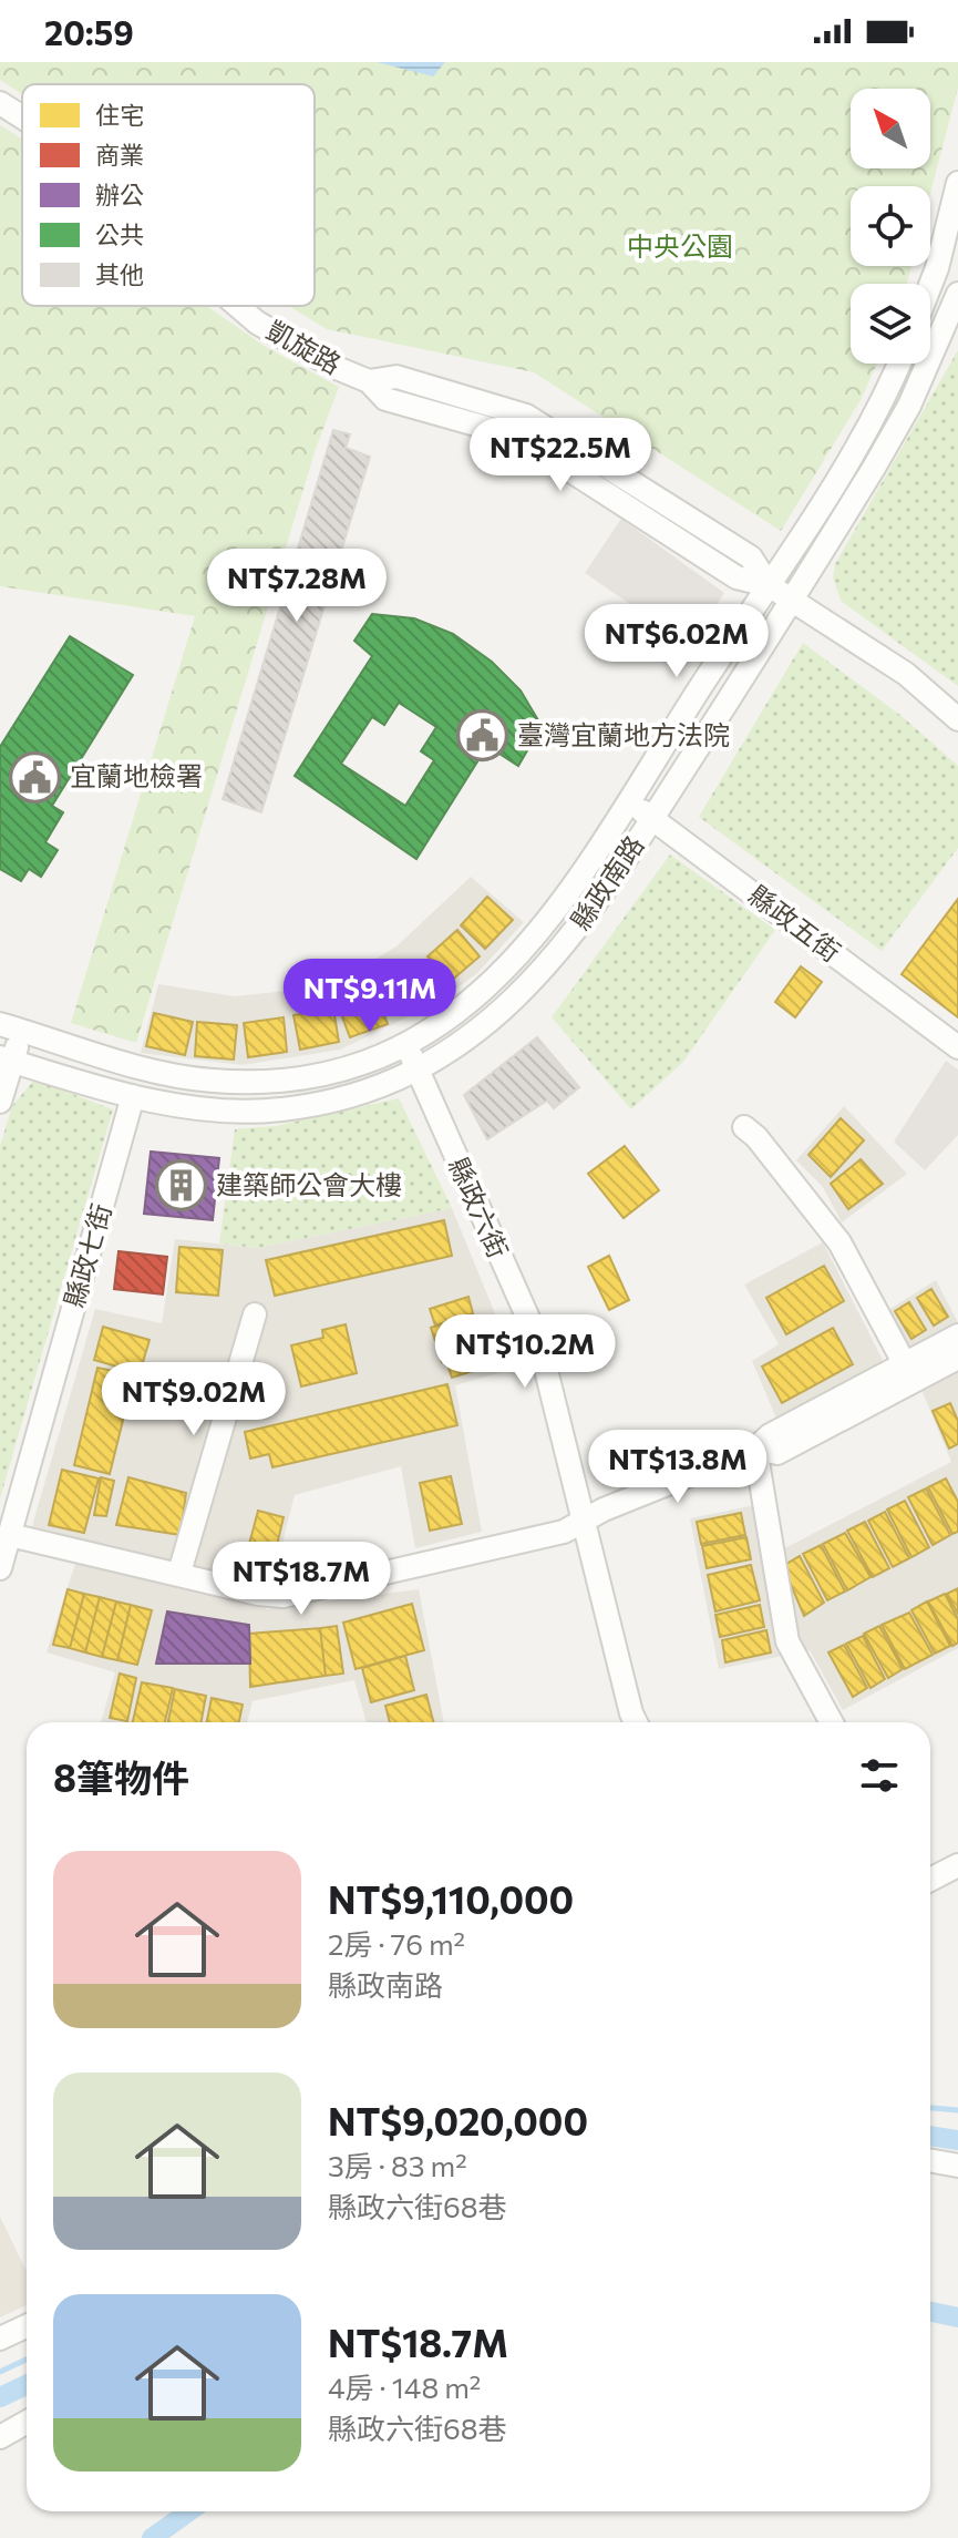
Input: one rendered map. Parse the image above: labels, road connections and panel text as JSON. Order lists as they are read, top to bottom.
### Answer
{
  "streets": {
    "street": [
      "凱旋路",
      "縣政南路",
      "縣政五街",
      "縣政六街",
      "縣政七街"
    ]
  },
  "crossings": [
    ["凱旋路", "縣政南路"],
    ["縣政南路", "縣政五街"],
    ["縣政南路", "縣政六街"],
    ["縣政南路", "縣政七街"]
  ],
  "parks": ["中央公園"],
  "places": {
    "public building": ["臺灣宜蘭地方法院", "宜蘭地檢署"],
    "building": ["建築師公會大樓"]
  },
  "legend": [
    "住宅",
    "商業",
    "辦公",
    "公共",
    "其他"
  ],
  "north": "top left",
  "page": {
    "status": "20:59",
    "price": [
      "NT$22.5M",
      "NT$7.28M",
      "NT$6.02M",
      "NT$9.11M",
      "NT$10.2M",
      "NT$9.02M",
      "NT$13.8M",
      "NT$18.7M"
    ],
    "heading": "8筆物件",
    "list": [
      {
        "name": "NT$9,110,000",
        "note": "2房 · 76 m² · 縣政南路"
      },
      {
        "name": "NT$9,020,000",
        "note": "3房 · 83 m² · 縣政六街68巷"
      },
      {
        "name": "NT$18.7M",
        "note": "4房 · 148 m² · 縣政六街68巷"
      }
    ]
  }
}
